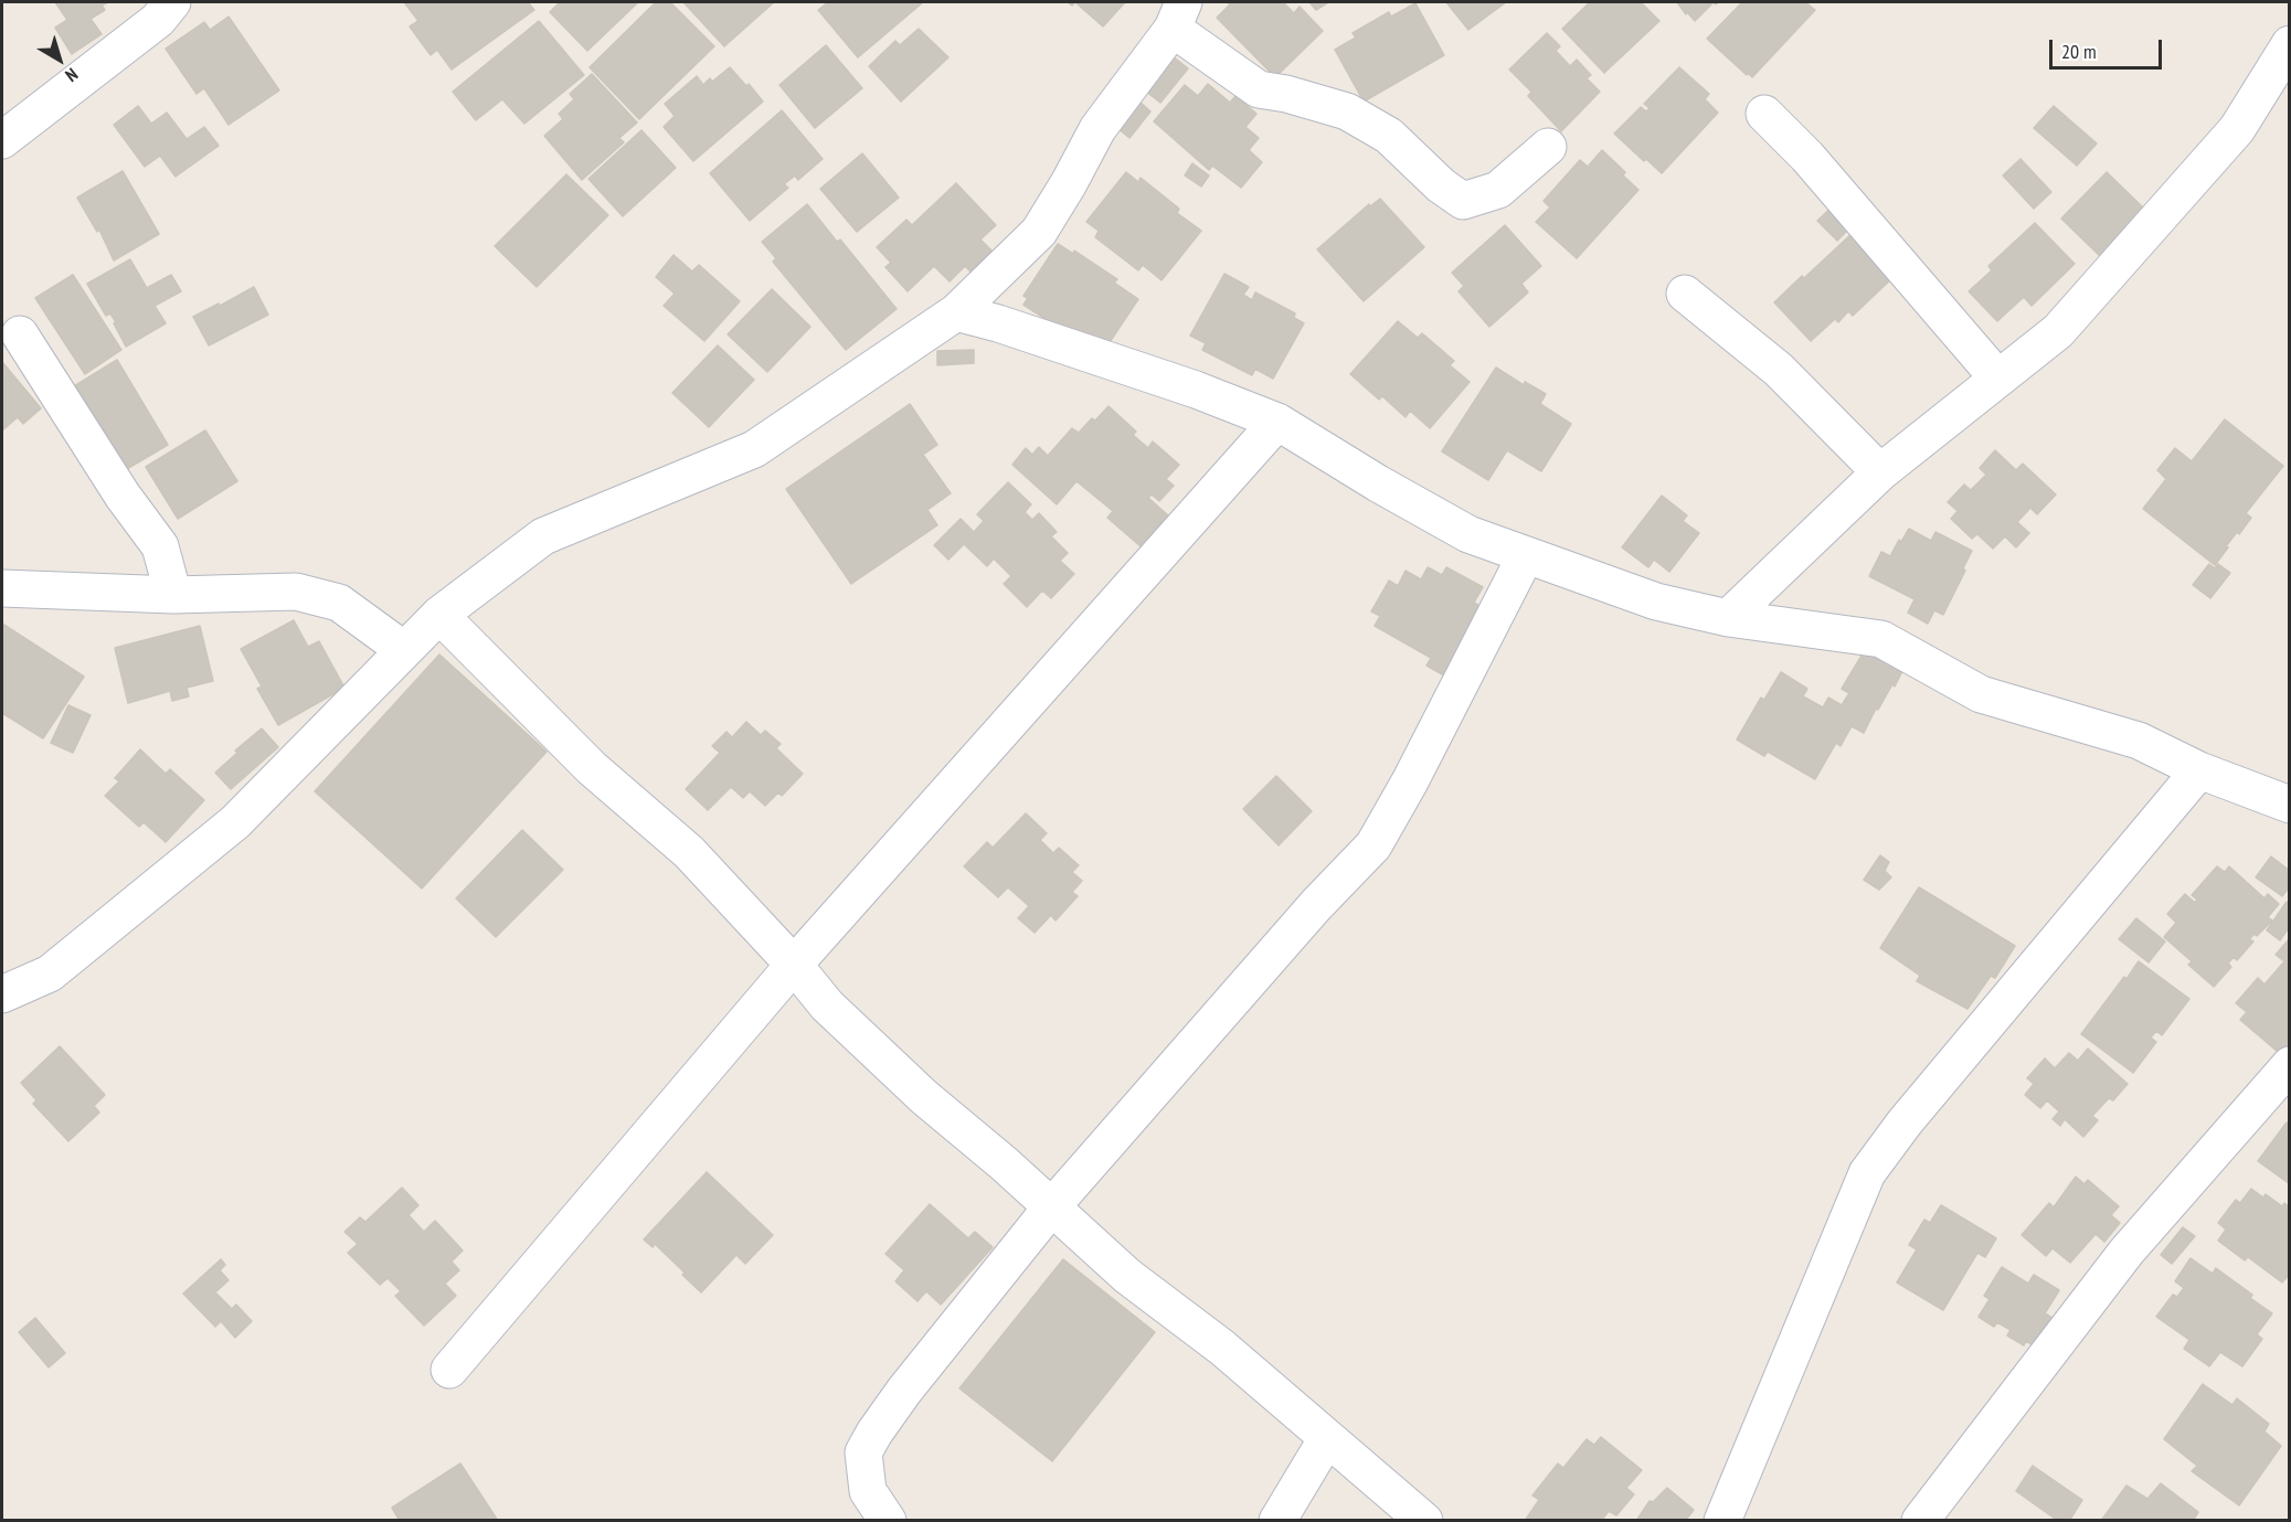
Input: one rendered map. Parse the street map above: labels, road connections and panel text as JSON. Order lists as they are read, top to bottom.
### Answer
{
  "scale_bar": "20 m",
  "north": "bottom right"
}
